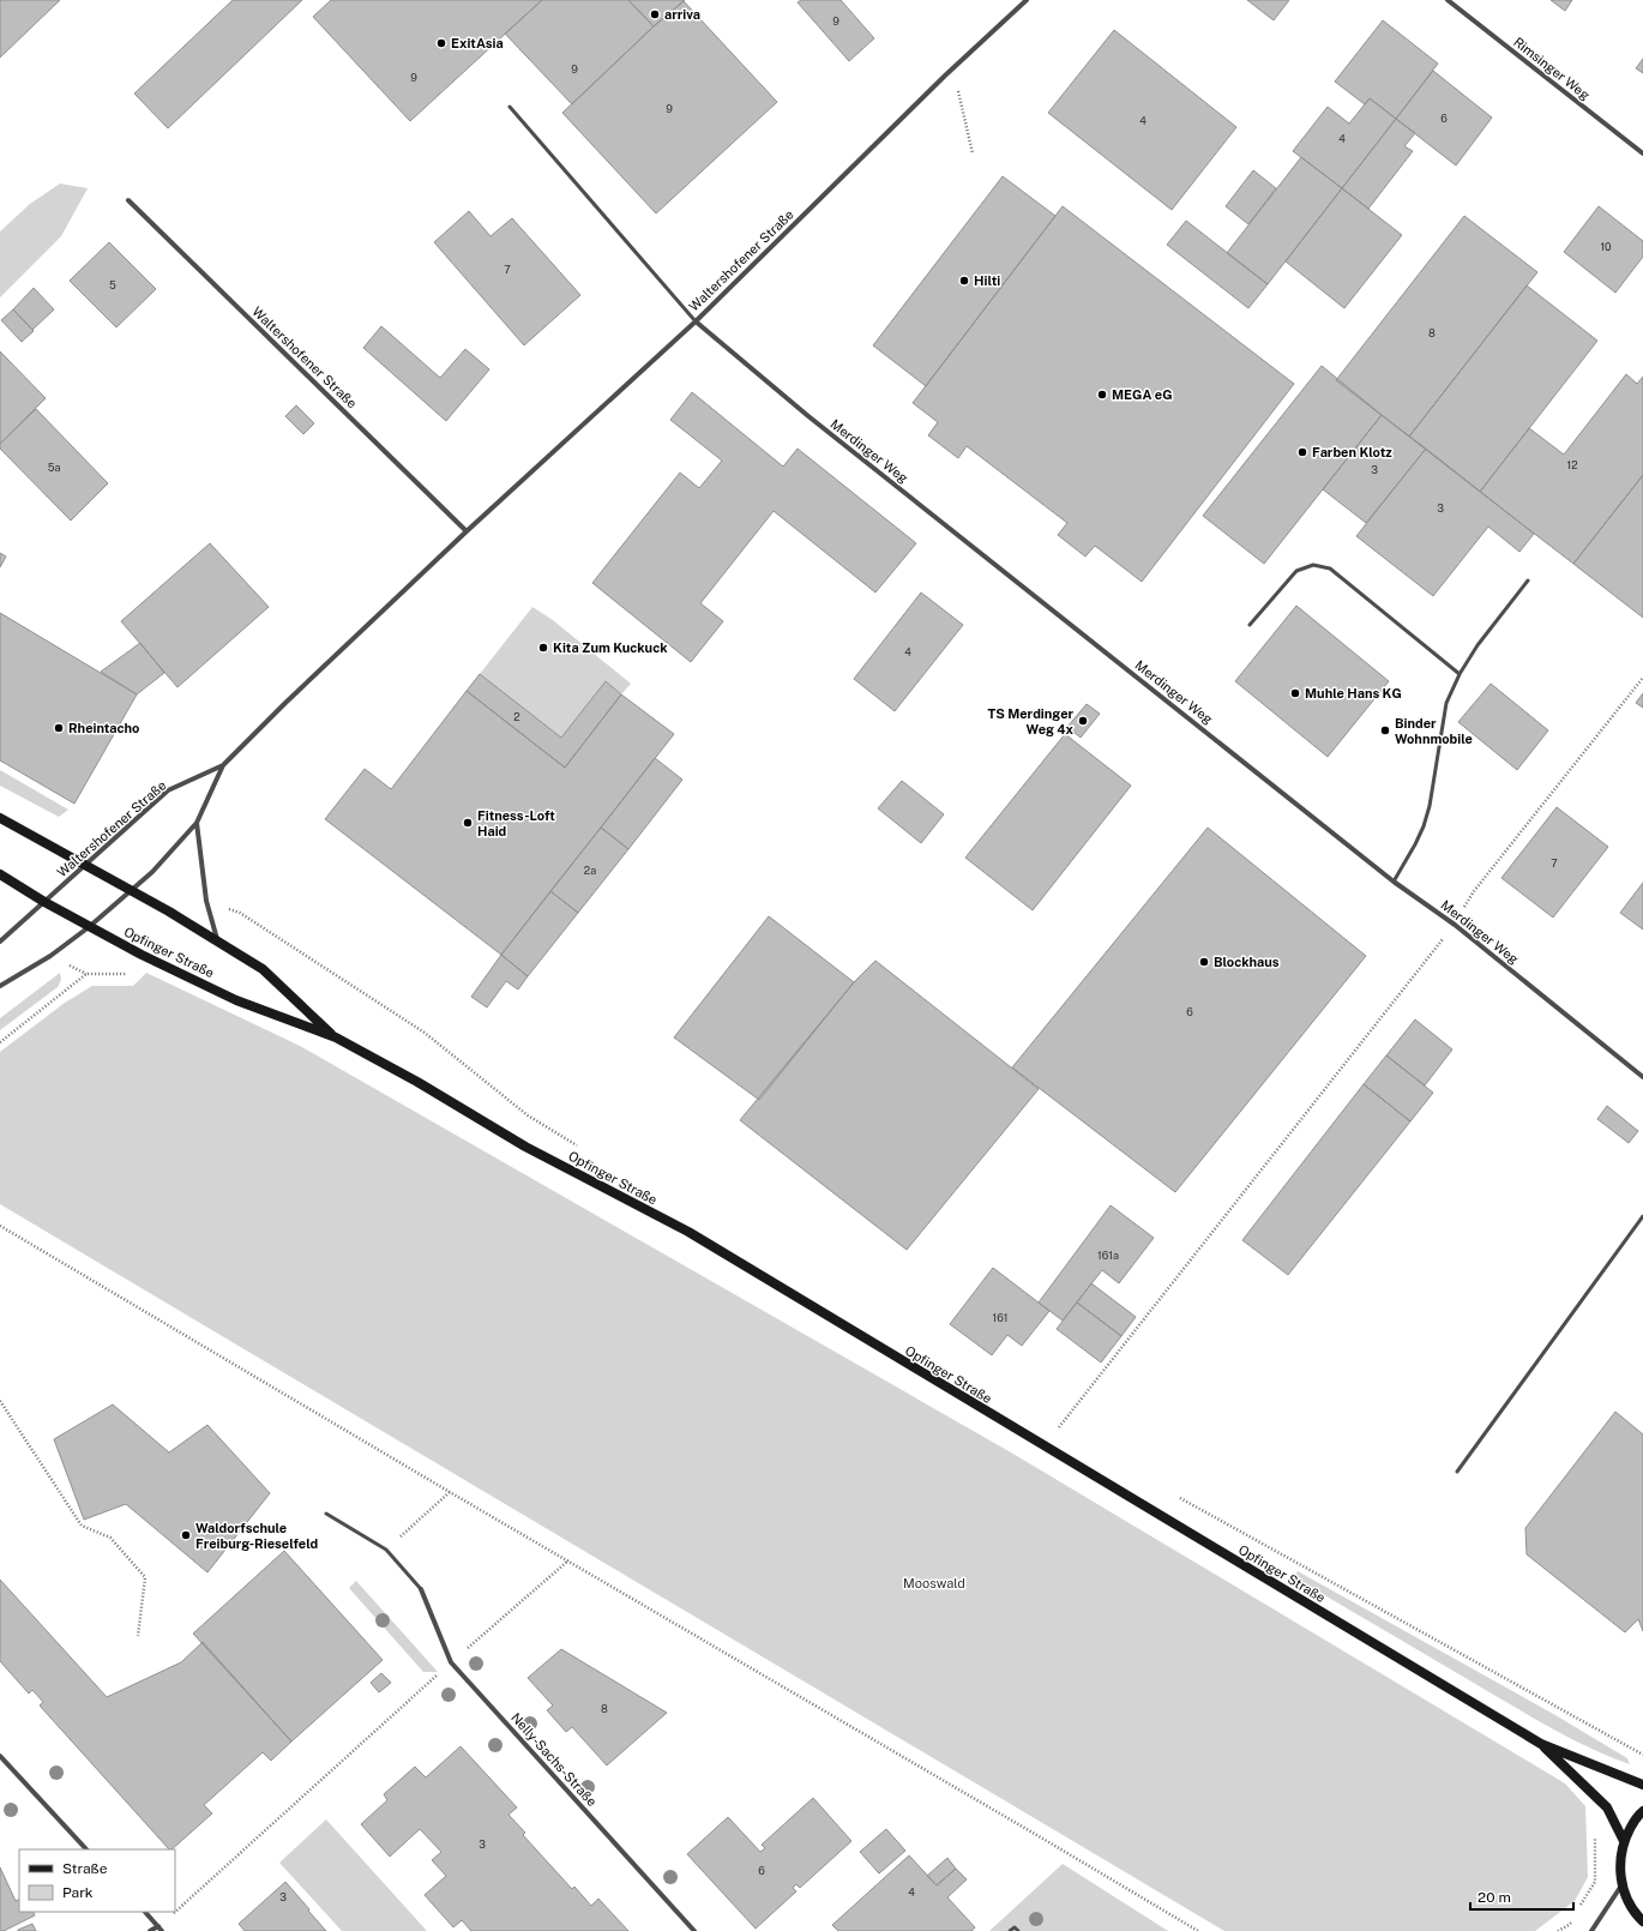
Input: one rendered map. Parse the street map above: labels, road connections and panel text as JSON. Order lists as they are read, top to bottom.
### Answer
{
  "streets": {
    "main road": ["Opfinger Straße"],
    "street": [
      "Rimsinger Weg",
      "Waltershofener Straße",
      "Merdinger Weg",
      "Nelly-Sachs-Straße"
    ]
  },
  "crossings": [
    ["Waltershofener Straße", "Merdinger Weg"],
    ["Waltershofener Straße", "Opfinger Straße"]
  ],
  "parks": ["Mooswald"],
  "places": [
    "arriva",
    "ExitAsia",
    "Hilti",
    "MEGA eG",
    "Farben Klotz",
    "Kita Zum Kuckuck",
    "Muhle Hans KG",
    "TS Merdinger Weg 4x",
    "Rheintacho",
    "Binder Wohnmobile",
    "Fitness-Loft Haid",
    "Blockhaus",
    "Waldorfschule Freiburg-Rieselfeld"
  ],
  "house_numbers": [
    "9",
    "9",
    "9",
    "9",
    "6",
    "4",
    "4",
    "10",
    "7",
    "5",
    "8",
    "12",
    "5a",
    "3",
    "3",
    "4",
    "2",
    "7",
    "2a",
    "6",
    "161a",
    "161",
    "8",
    "3",
    "6",
    "4",
    "3"
  ],
  "legend": ["Straße", "Park"],
  "scale_bar": "20 m"
}
